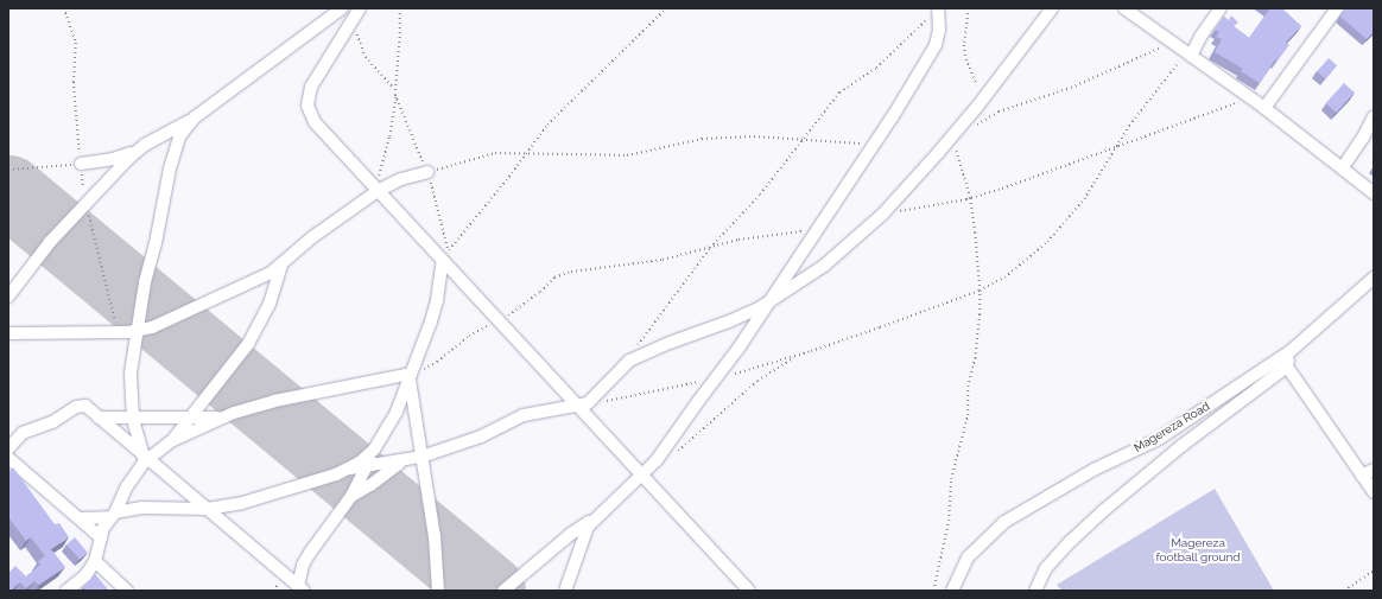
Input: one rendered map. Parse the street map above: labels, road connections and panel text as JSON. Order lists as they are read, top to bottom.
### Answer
{
  "streets": {
    "street": ["Magereza Road"]
  },
  "parks": ["Magereza football ground"]
}
